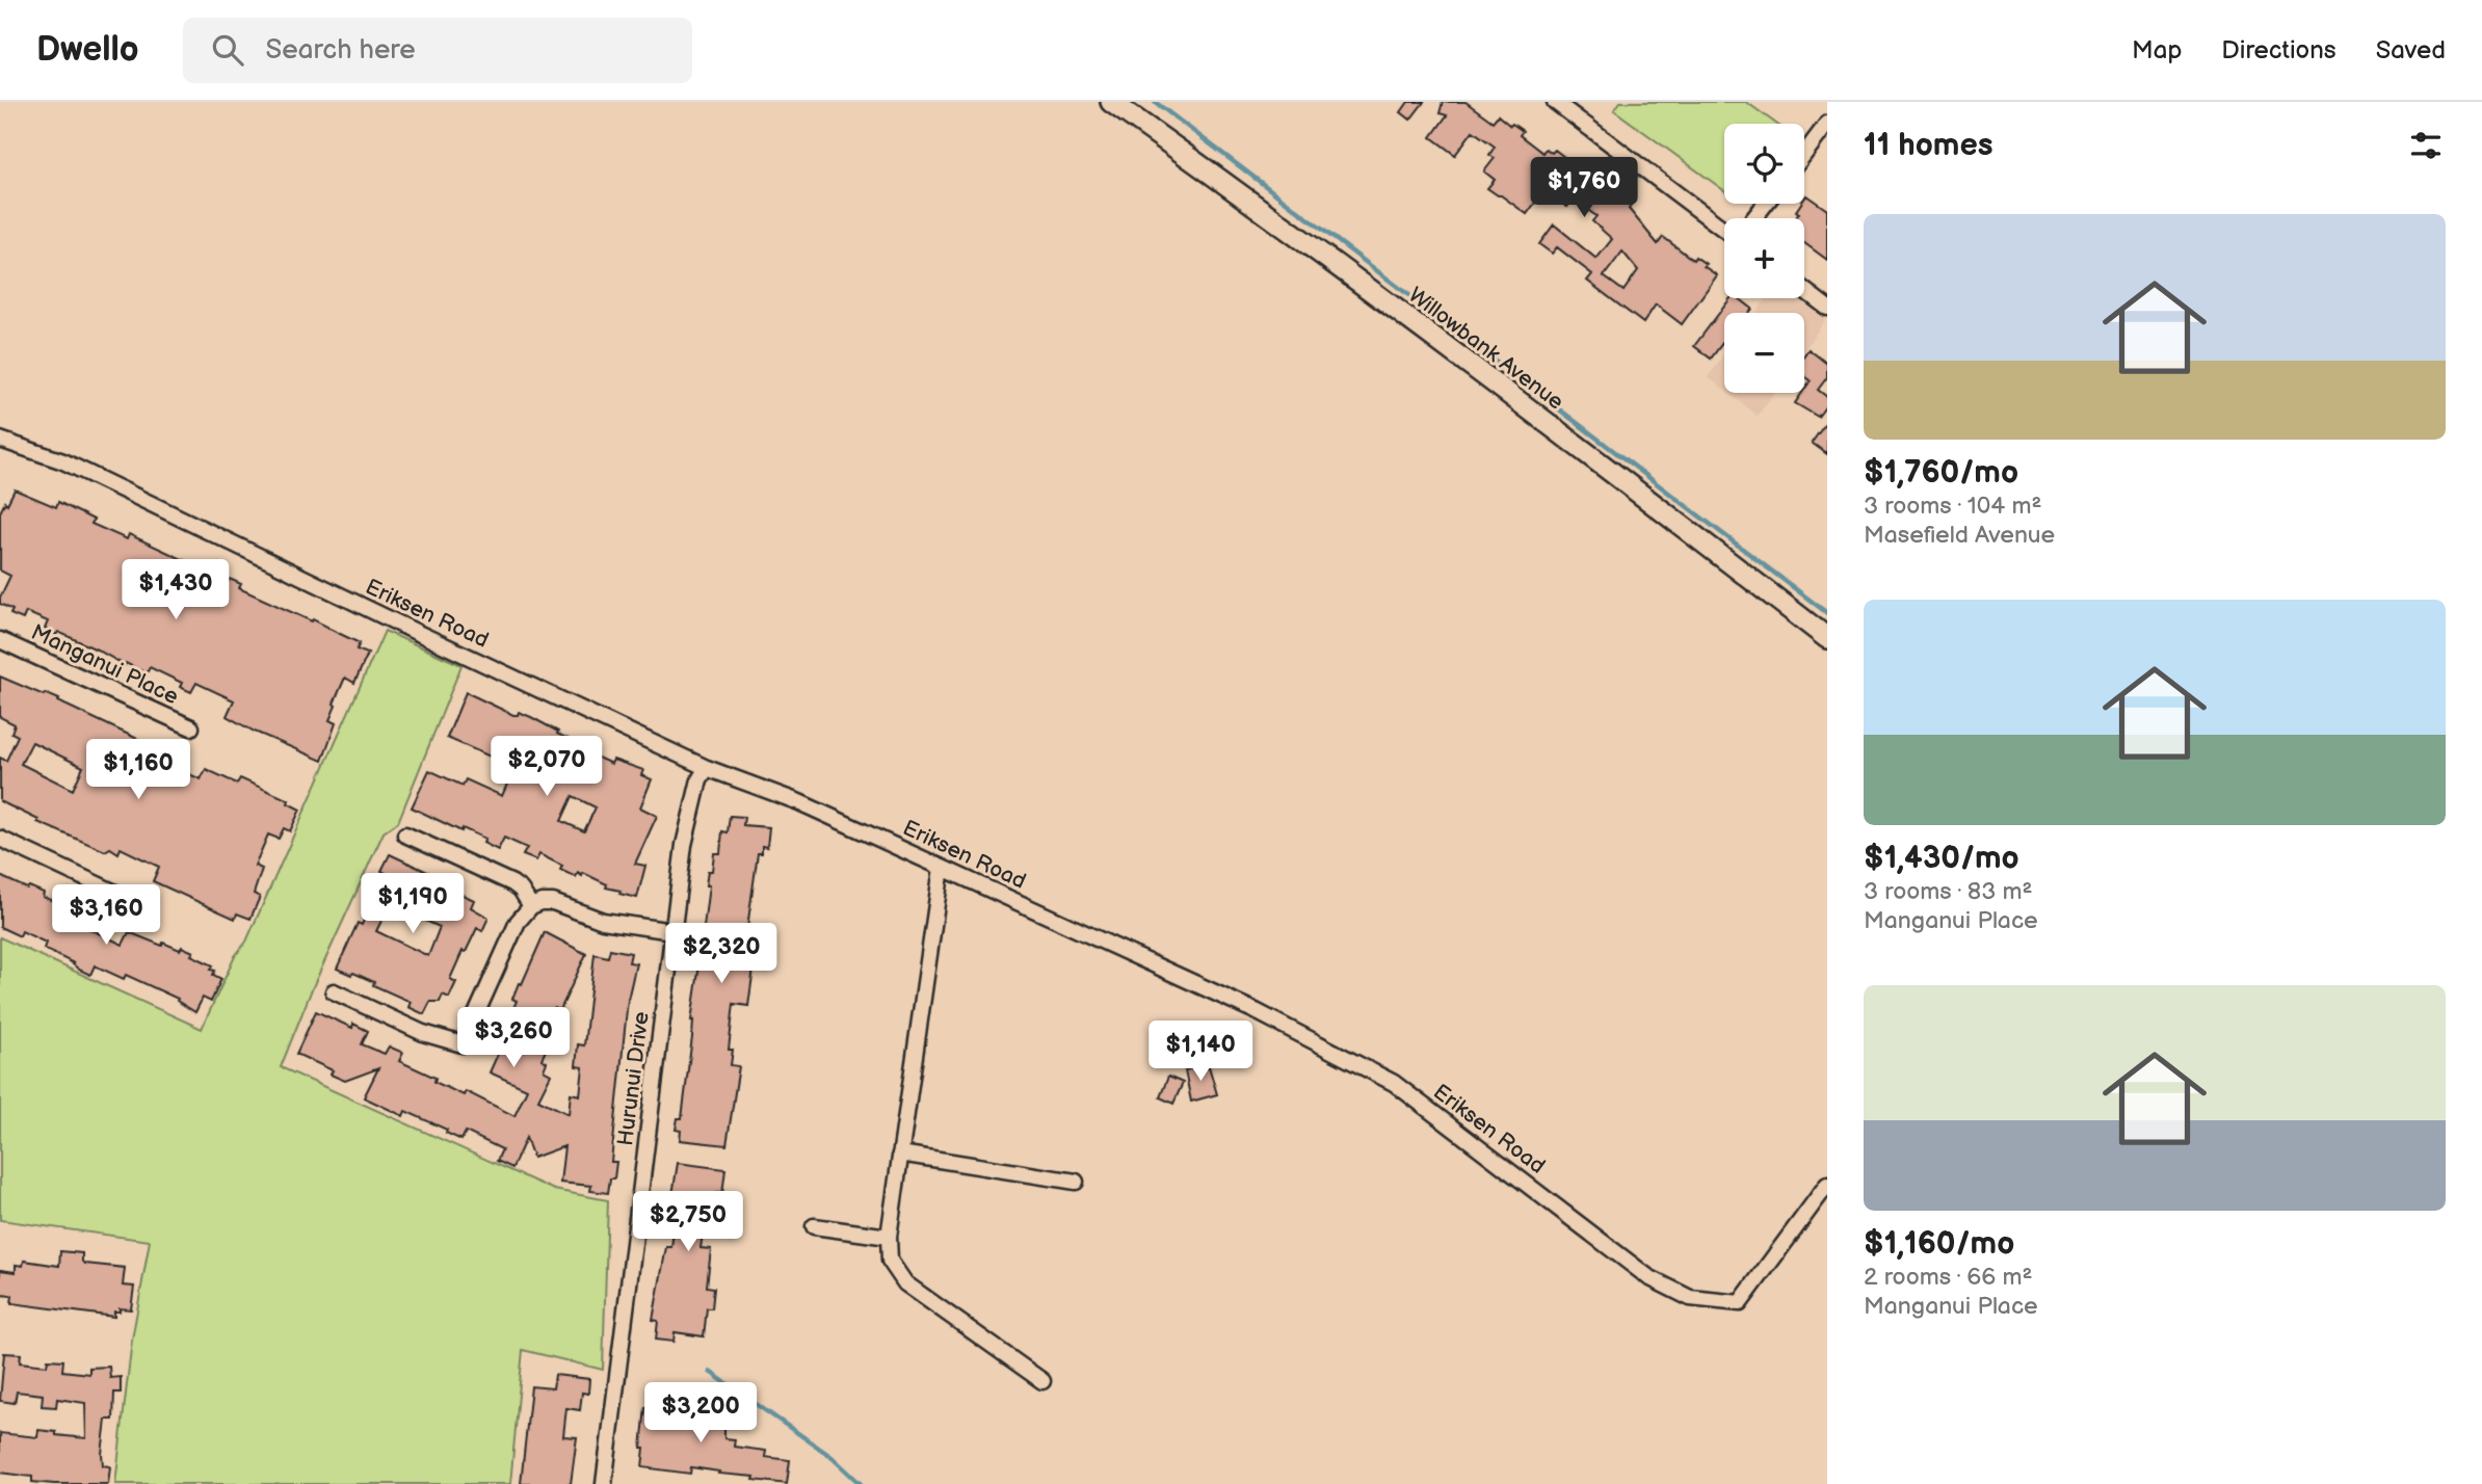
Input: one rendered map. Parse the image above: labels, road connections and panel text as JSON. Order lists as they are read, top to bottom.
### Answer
{
  "streets": {
    "main road": ["Willowbank Avenue"],
    "street": ["Eriksen Road", "Manganui Place", "Hurunui Drive"]
  },
  "crossings": [
    ["Eriksen Road", "Hurunui Drive"]
  ],
  "page": {
    "header": "Dwello",
    "search": "Search here",
    "nav": ["Map", "Directions", "Saved"],
    "heading": "11 homes",
    "map_buttons": ["+", "−"],
    "price": [
      "$1,760",
      "$1,430",
      "$2,070",
      "$1,160",
      "$1,190",
      "$3,160",
      "$2,320",
      "$3,260",
      "$1,140",
      "$2,750",
      "$3,200"
    ],
    "list": [
      {
        "name": "$1,760/mo",
        "note": "3 rooms · 104 m² · Masefield Avenue"
      },
      {
        "name": "$1,430/mo",
        "note": "3 rooms · 83 m² · Manganui Place"
      },
      {
        "name": "$1,160/mo",
        "note": "2 rooms · 66 m² · Manganui Place"
      }
    ]
  }
}
